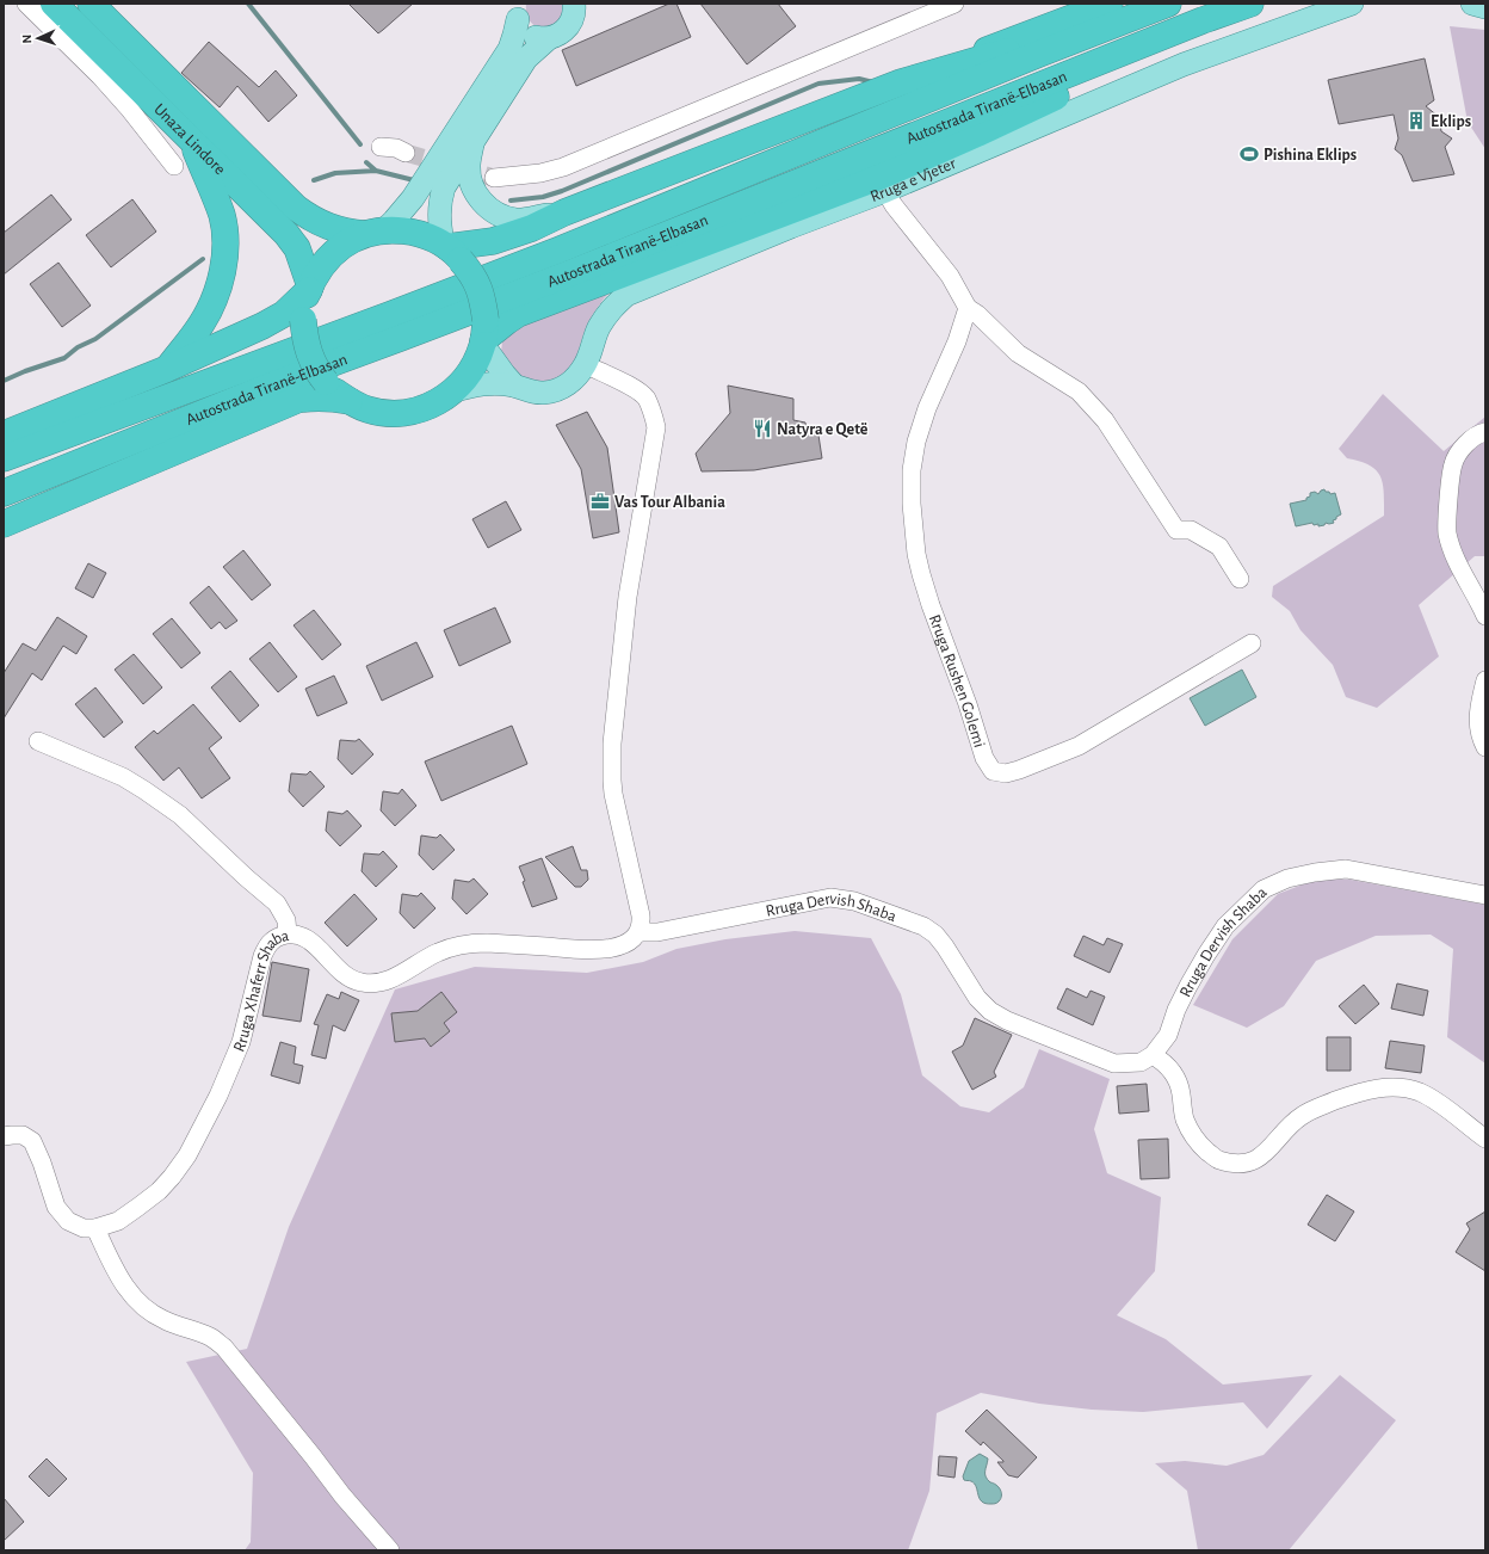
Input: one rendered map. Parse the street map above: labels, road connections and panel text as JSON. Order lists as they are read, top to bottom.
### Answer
{
  "streets": {
    "highway": ["Autostrada Tiranë-Elbasan", "Unaza Lindore"],
    "main road": ["Rruga e Vjeter"],
    "street": ["Rruga Rushen Golemi", "Rruga Dervish Shaba", "Rruga Xhaferr Shaba"]
  },
  "crossings": [
    ["Rruga Dervish Shaba", "Rruga Xhaferr Shaba"]
  ],
  "places": {
    "building": ["Eklips"],
    "sports": ["Pishina Eklips"],
    "restaurant": ["Natyra e Qetë"],
    "office": ["Vas Tour Albania"]
  },
  "north": "left"
}
